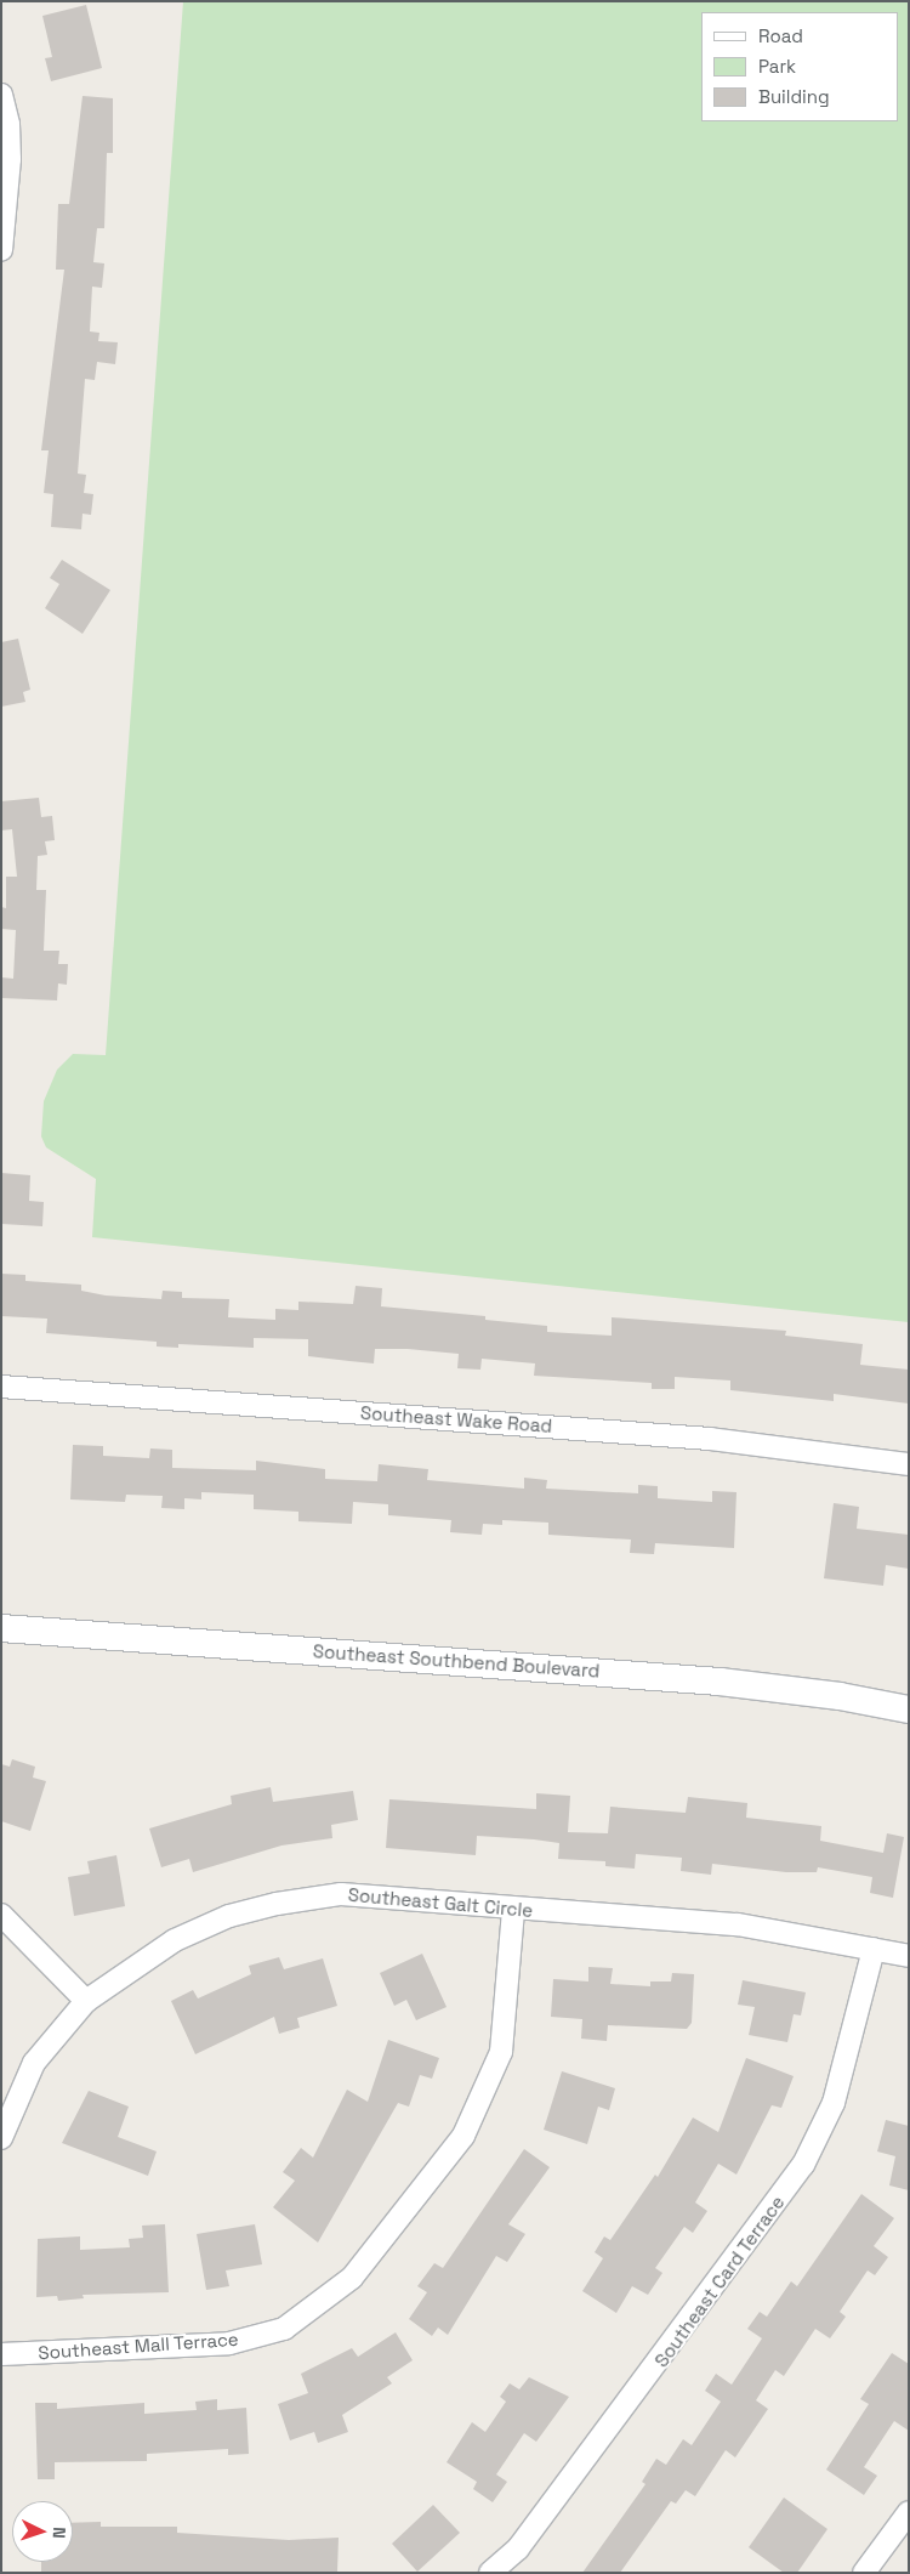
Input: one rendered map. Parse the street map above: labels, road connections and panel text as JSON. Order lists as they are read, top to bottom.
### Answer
{
  "streets": {
    "street": [
      "Southeast Wake Road",
      "Southeast Southbend Boulevard",
      "Southeast Galt Circle",
      "Southeast Card Terrace",
      "Southeast Mall Terrace"
    ]
  },
  "crossings": [
    ["Southeast Galt Circle", "Southeast Card Terrace"],
    ["Southeast Galt Circle", "Southeast Mall Terrace"]
  ],
  "legend": ["Road", "Park", "Building"],
  "north": "right"
}
